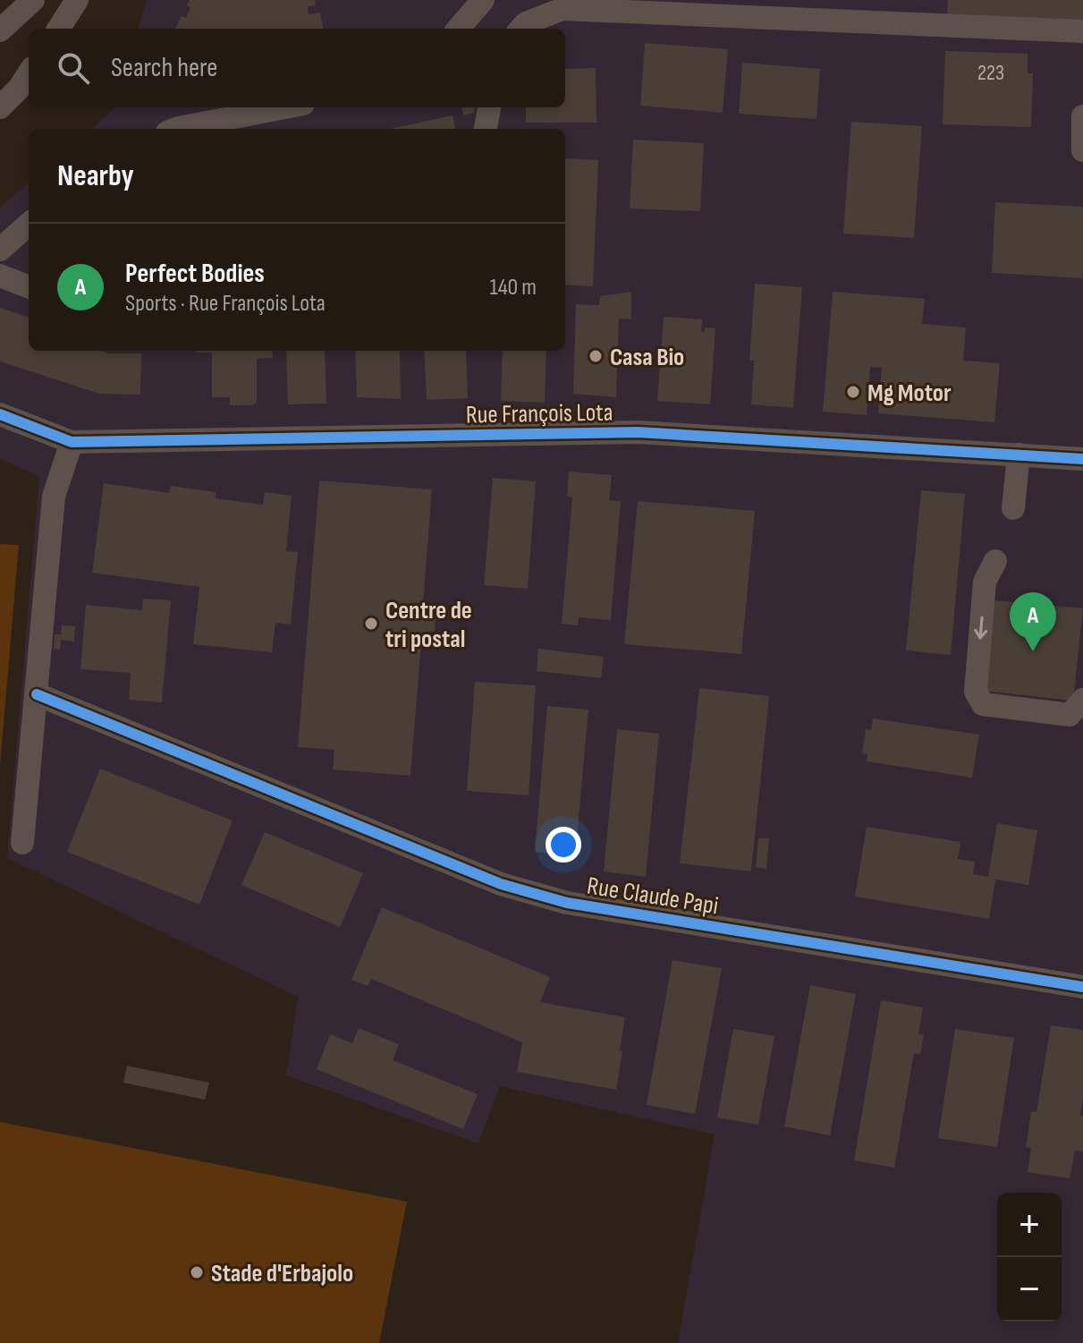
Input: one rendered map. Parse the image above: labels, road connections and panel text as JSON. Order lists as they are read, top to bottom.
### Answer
{
  "streets": {
    "street": ["Rue François Lota", "Rue Claude Papi"]
  },
  "places": [
    "Casa Bio",
    "Mg Motor",
    "Centre de tri postal",
    "Stade d'Erbajolo"
  ],
  "house_numbers": ["223"],
  "page": {
    "search": "Search here",
    "heading": "Nearby",
    "list": [
      {
        "mark": "A",
        "name": "Perfect Bodies",
        "note": "Sports · Rue François Lota",
        "value": "140 m"
      }
    ],
    "pins": "A",
    "map_buttons": ["+", "−"]
  }
}
